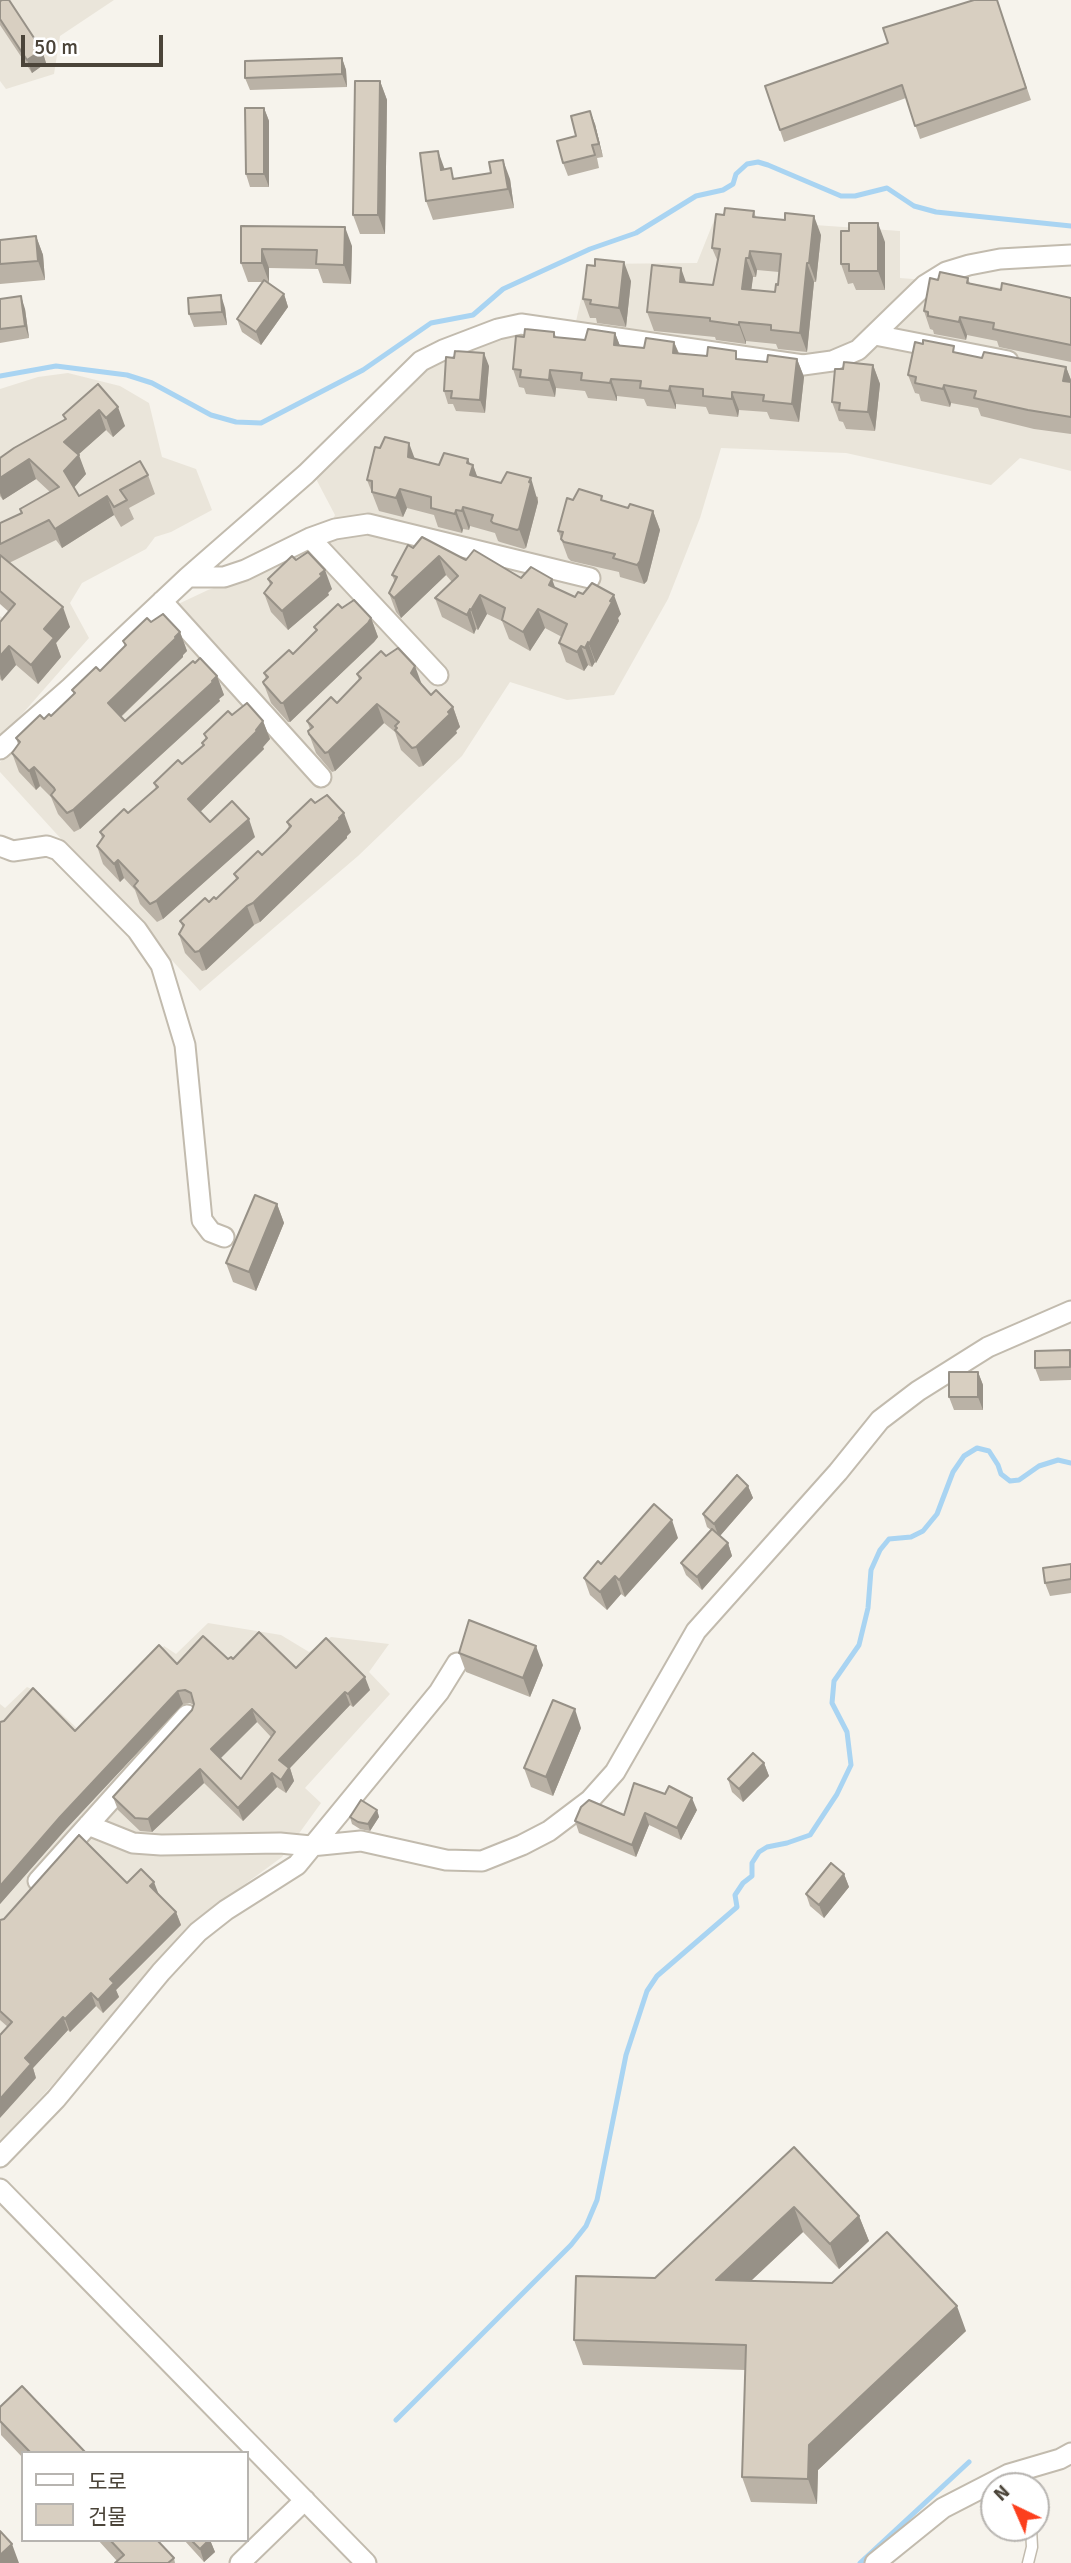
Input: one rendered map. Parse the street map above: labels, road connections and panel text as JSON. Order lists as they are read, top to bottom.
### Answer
{
  "legend": ["도로", "건물"],
  "scale_bar": "50 m",
  "north": "top left"
}
